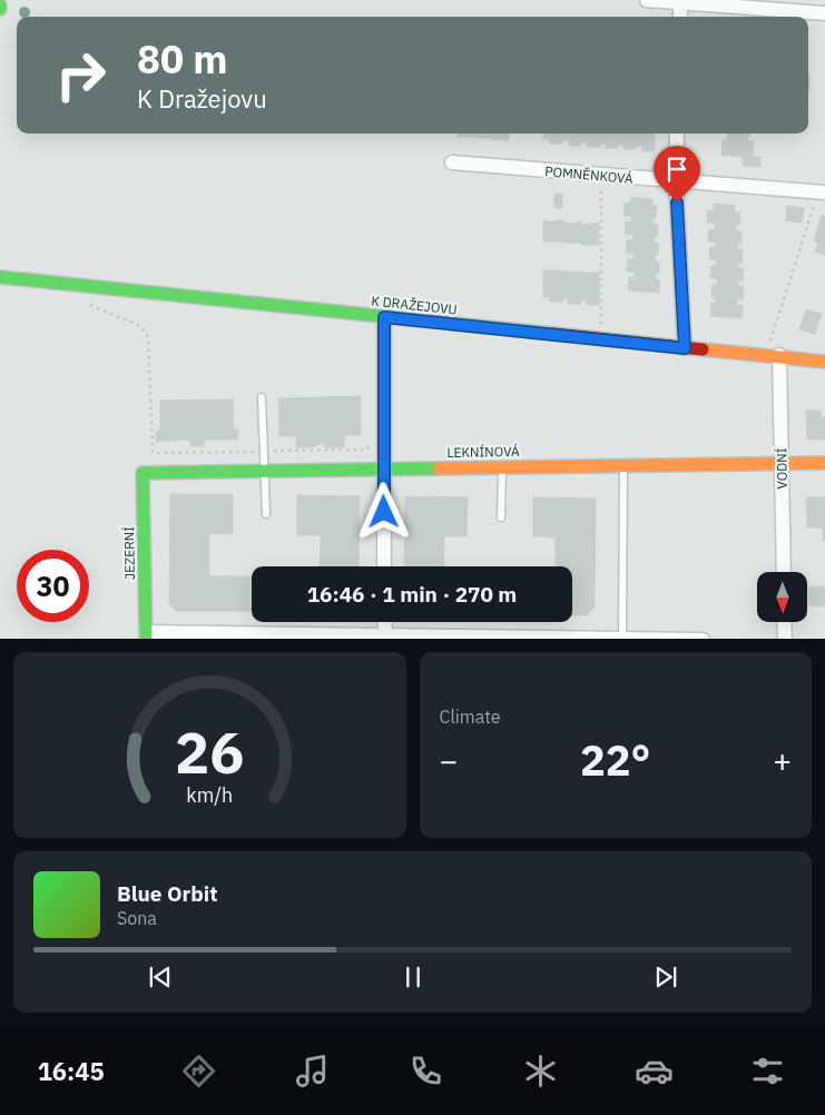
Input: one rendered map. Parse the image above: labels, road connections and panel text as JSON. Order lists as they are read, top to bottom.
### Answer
{
  "streets": {
    "street": [
      "POMNĚNKOVÁ",
      "K DRAŽEJOVU",
      "LEKNÍNOVÁ",
      "VODNÍ",
      "JEZERNÍ"
    ]
  },
  "crossings": [
    ["K DRAŽEJOVU", "VODNÍ"],
    ["LEKNÍNOVÁ", "VODNÍ"],
    ["LEKNÍNOVÁ", "JEZERNÍ"]
  ],
  "north": "bottom",
  "page": {
    "turn": ["80 m", "K Dražejovu"],
    "limit": "30",
    "trip": "16:46 · 1 min · 270 m",
    "tile": "Climate",
    "heat": ["−", "22°", "+"],
    "song": ["Blue Orbit", "Sona"],
    "tabs": "16:45",
    "gauge": ["26", "km/h"]
  }
}
